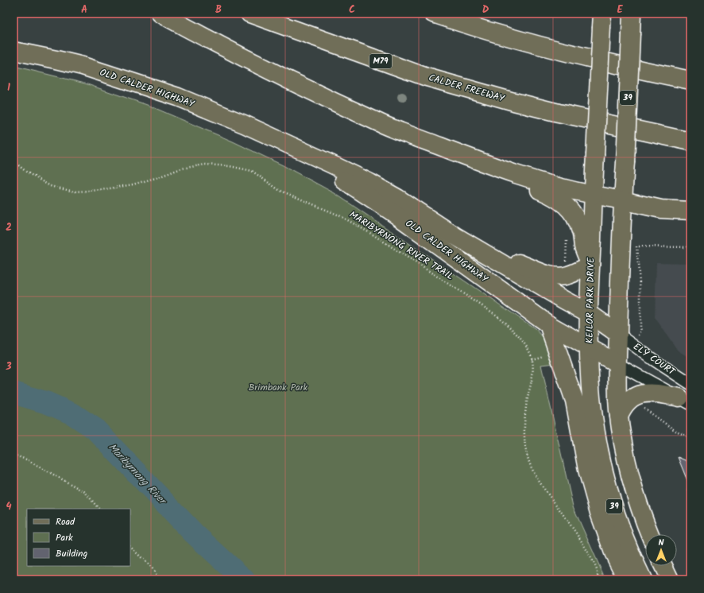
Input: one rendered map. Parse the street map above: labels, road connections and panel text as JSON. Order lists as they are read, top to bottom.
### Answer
{
  "streets": {
    "main road": [
      "M79",
      "OLD CALDER HIGHWAY",
      "CALDER FREEWAY",
      "39",
      "KEILOR PARK DRIVE"
    ],
    "street": ["ELY COURT"],
    "path": ["MARIBYRNONG RIVER TRAIL"]
  },
  "crossings": [
    ["OLD CALDER HIGHWAY", "39"],
    ["OLD CALDER HIGHWAY", "KEILOR PARK DRIVE"],
    ["OLD CALDER HIGHWAY", "ELY COURT"],
    ["39", "ELY COURT"]
  ],
  "water": ["Maribyrnong River"],
  "parks": ["Brimbank Park"],
  "legend": ["Road", "Park", "Building"],
  "north": "top",
  "grid": {
    "columns": [
      "A",
      "B",
      "C",
      "D",
      "E"
    ],
    "rows": [
      "1",
      "2",
      "3",
      "4"
    ]
  }
}
